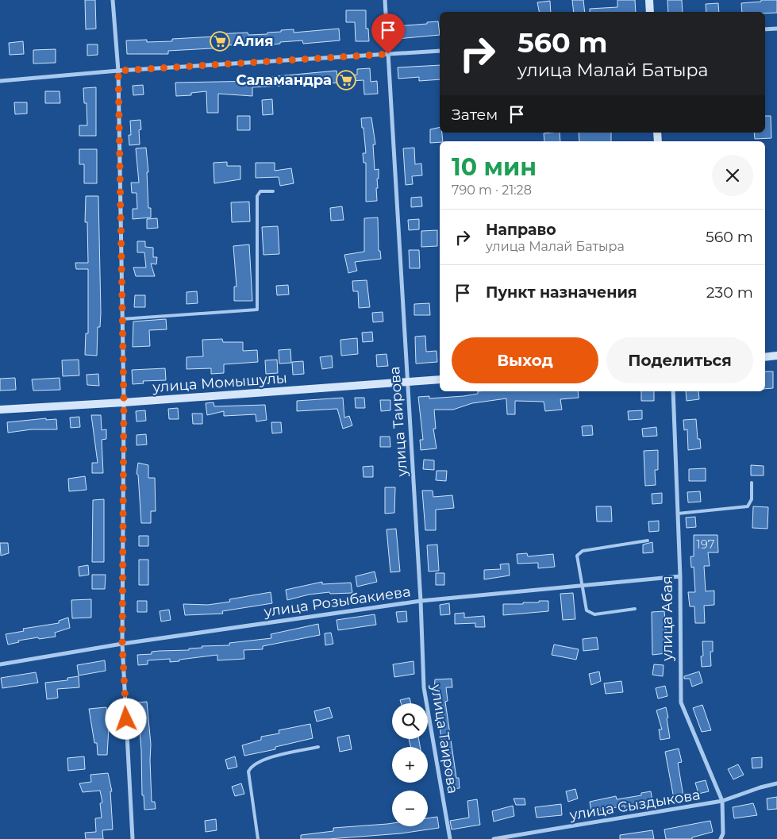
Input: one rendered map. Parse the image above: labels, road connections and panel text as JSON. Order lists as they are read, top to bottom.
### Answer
{
  "streets": {
    "street": [
      "улица Момышулы",
      "улица Таирова",
      "улица Розыбакиева",
      "улица Абая",
      "улица Сыздыкова"
    ]
  },
  "crossings": [
    ["улица Момышулы", "улица Таирова"],
    ["улица Таирова", "улица Розыбакиева"],
    ["улица Розыбакиева", "улица Абая"],
    ["улица Абая", "улица Сыздыкова"]
  ],
  "places": {
    "supermarket": ["Алия", "Саламандра"]
  },
  "house_numbers": ["197"],
  "page": {
    "turn": ["560 m", "улица Малай Батыра"],
    "then": "Затем",
    "heading": ["10 мин", "790 m · 21:28"],
    "list": [
      {
        "name": "Направо",
        "note": "улица Малай Батыра",
        "value": "560 m"
      },
      {
        "name": "Пункт назначения",
        "value": "230 m"
      }
    ],
    "buttons": ["Выход", "Поделиться"],
    "map_buttons": ["+", "−"]
  }
}
